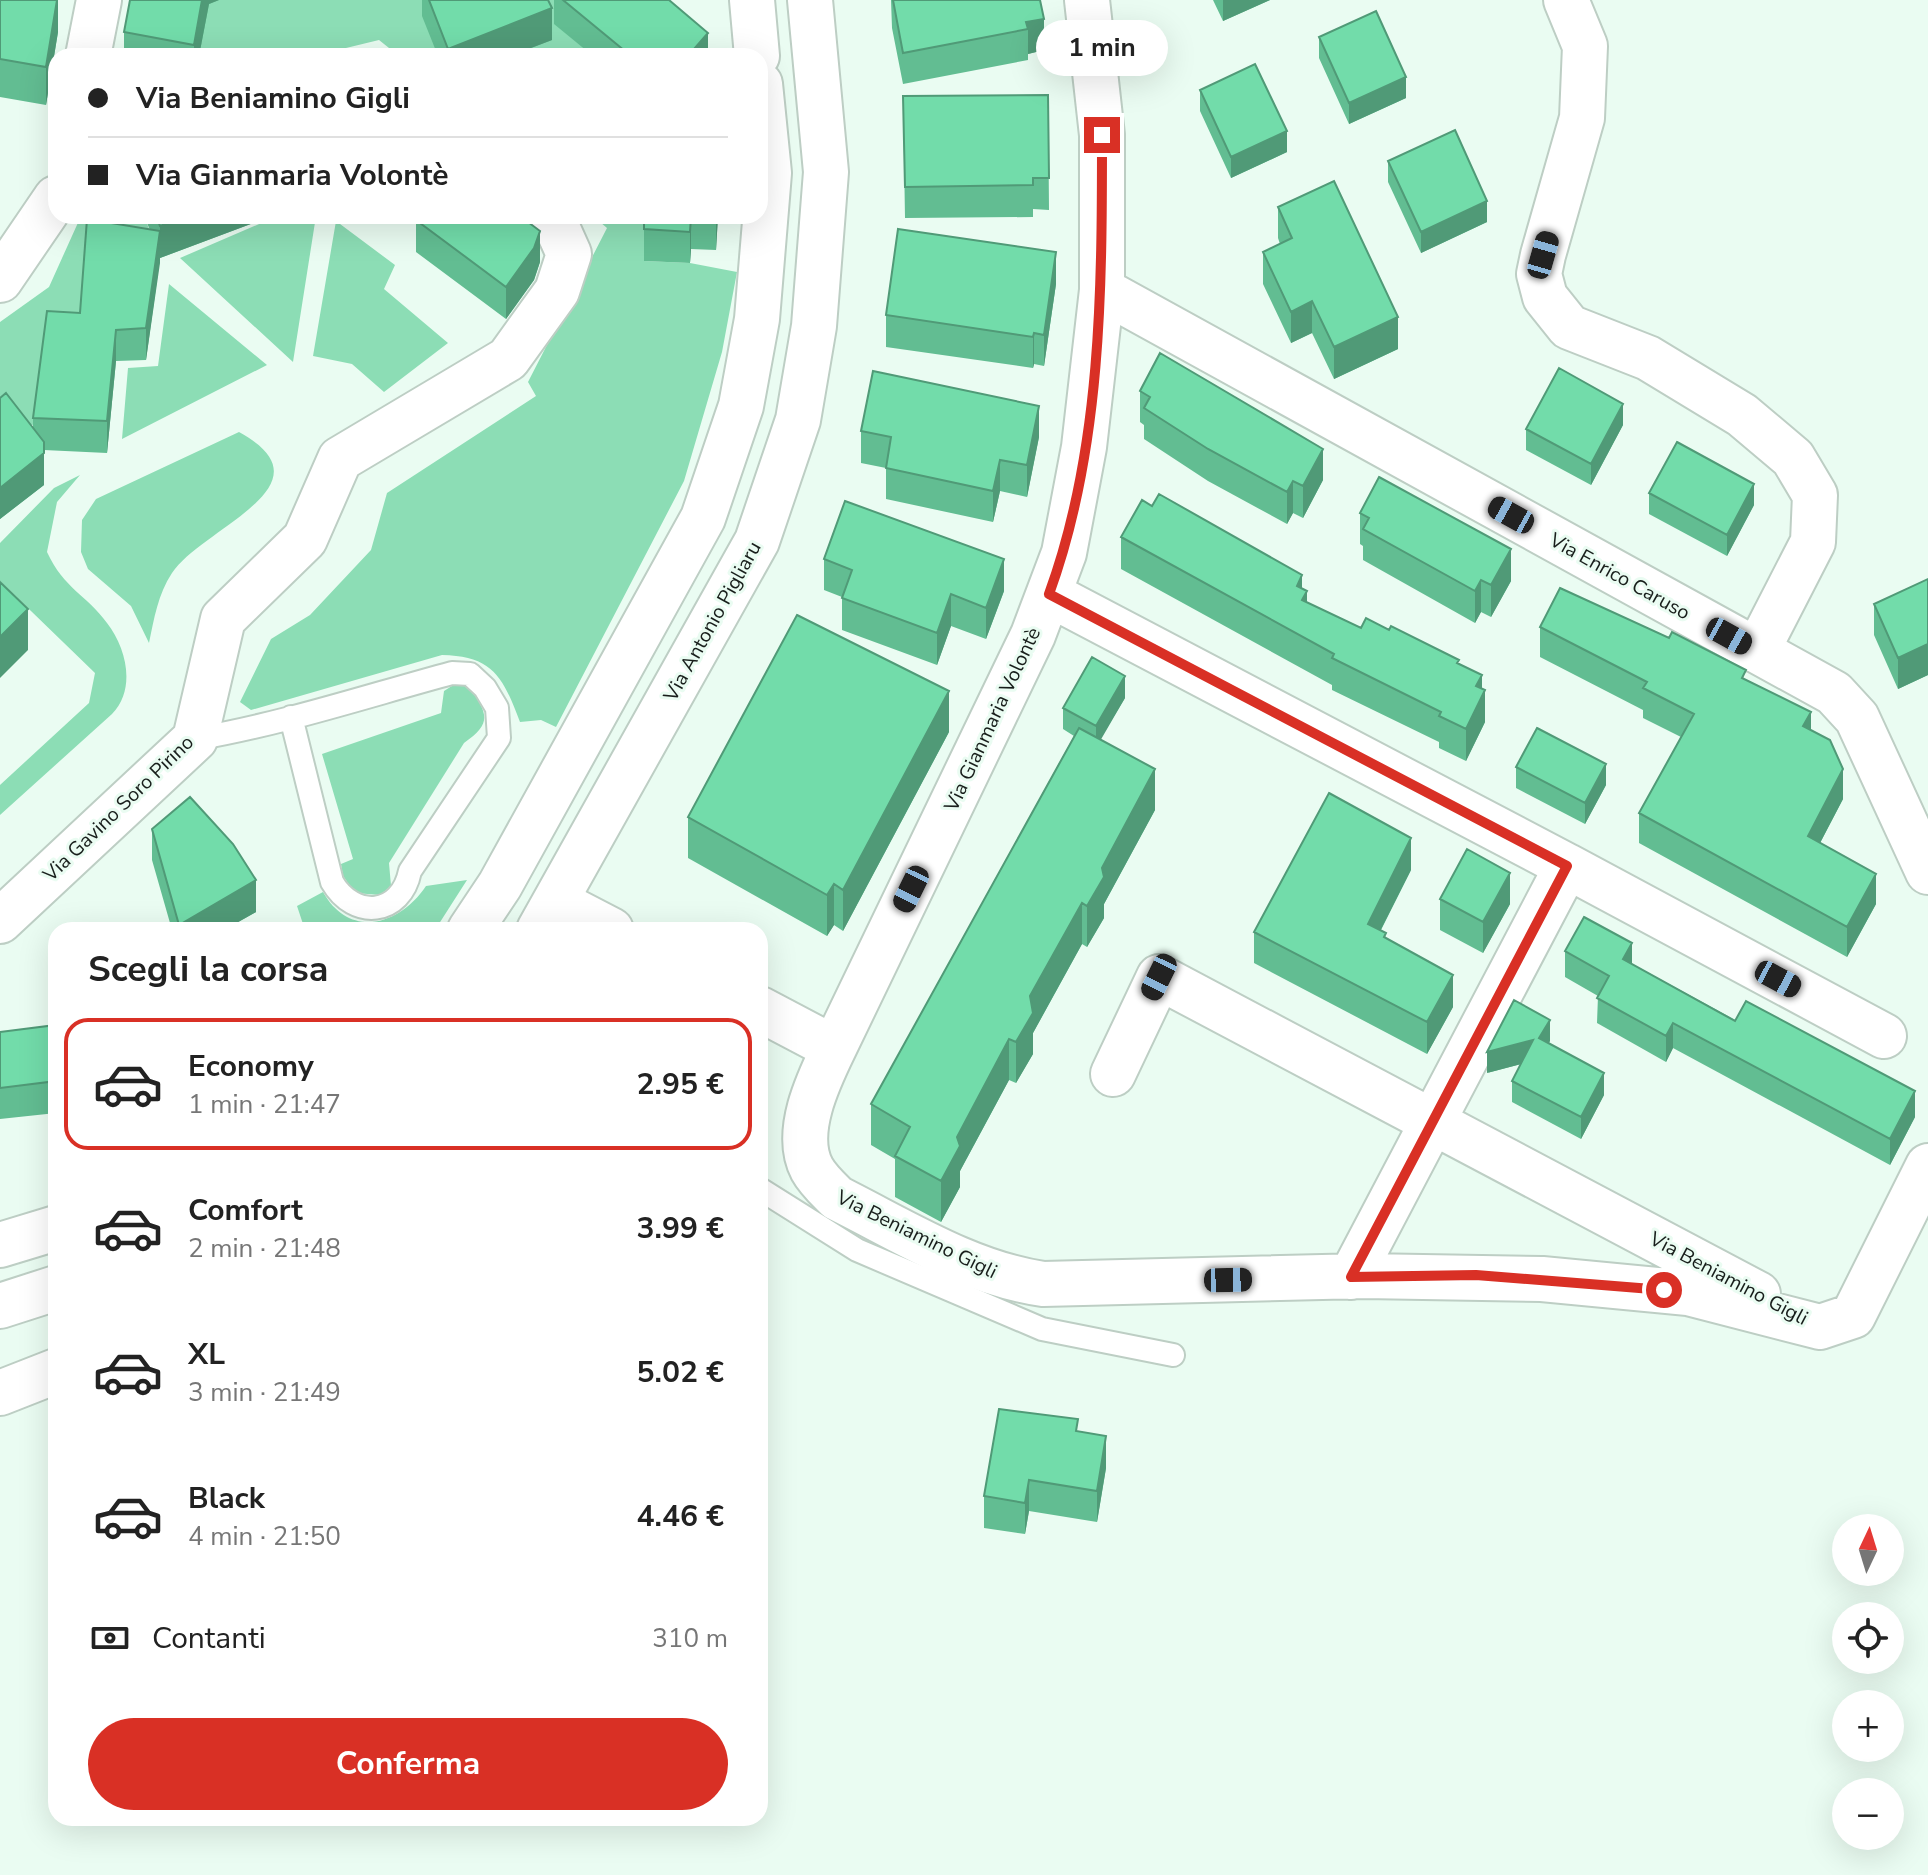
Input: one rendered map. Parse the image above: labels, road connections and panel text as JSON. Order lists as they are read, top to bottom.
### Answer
{
  "streets": {
    "street": [
      "Via Enrico Caruso",
      "Via Antonio Pigliaru",
      "Via Gianmaria Volontè",
      "Via Gavino Soro Pirino",
      "Via Beniamino Gigli"
    ]
  },
  "crossings": [
    ["Via Enrico Caruso", "Via Gianmaria Volontè"],
    ["Via Gianmaria Volontè", "Via Beniamino Gigli"]
  ],
  "north": "top",
  "page": {
    "bubble": "1 min",
    "banner": ["Via Beniamino Gigli", "Via Gianmaria Volontè"],
    "heading": "Scegli la corsa",
    "list": [
      {
        "name": "Economy",
        "note": "1 min · 21:47",
        "value": "2.95 €"
      },
      {
        "name": "Comfort",
        "note": "2 min · 21:48",
        "value": "3.99 €"
      },
      {
        "name": "XL",
        "note": "3 min · 21:49",
        "value": "5.02 €"
      },
      {
        "name": "Black",
        "note": "4 min · 21:50",
        "value": "4.46 €"
      }
    ],
    "map_buttons": ["+", "−"],
    "pay": ["Contanti", "310 m"],
    "buttons": "Conferma"
  }
}
